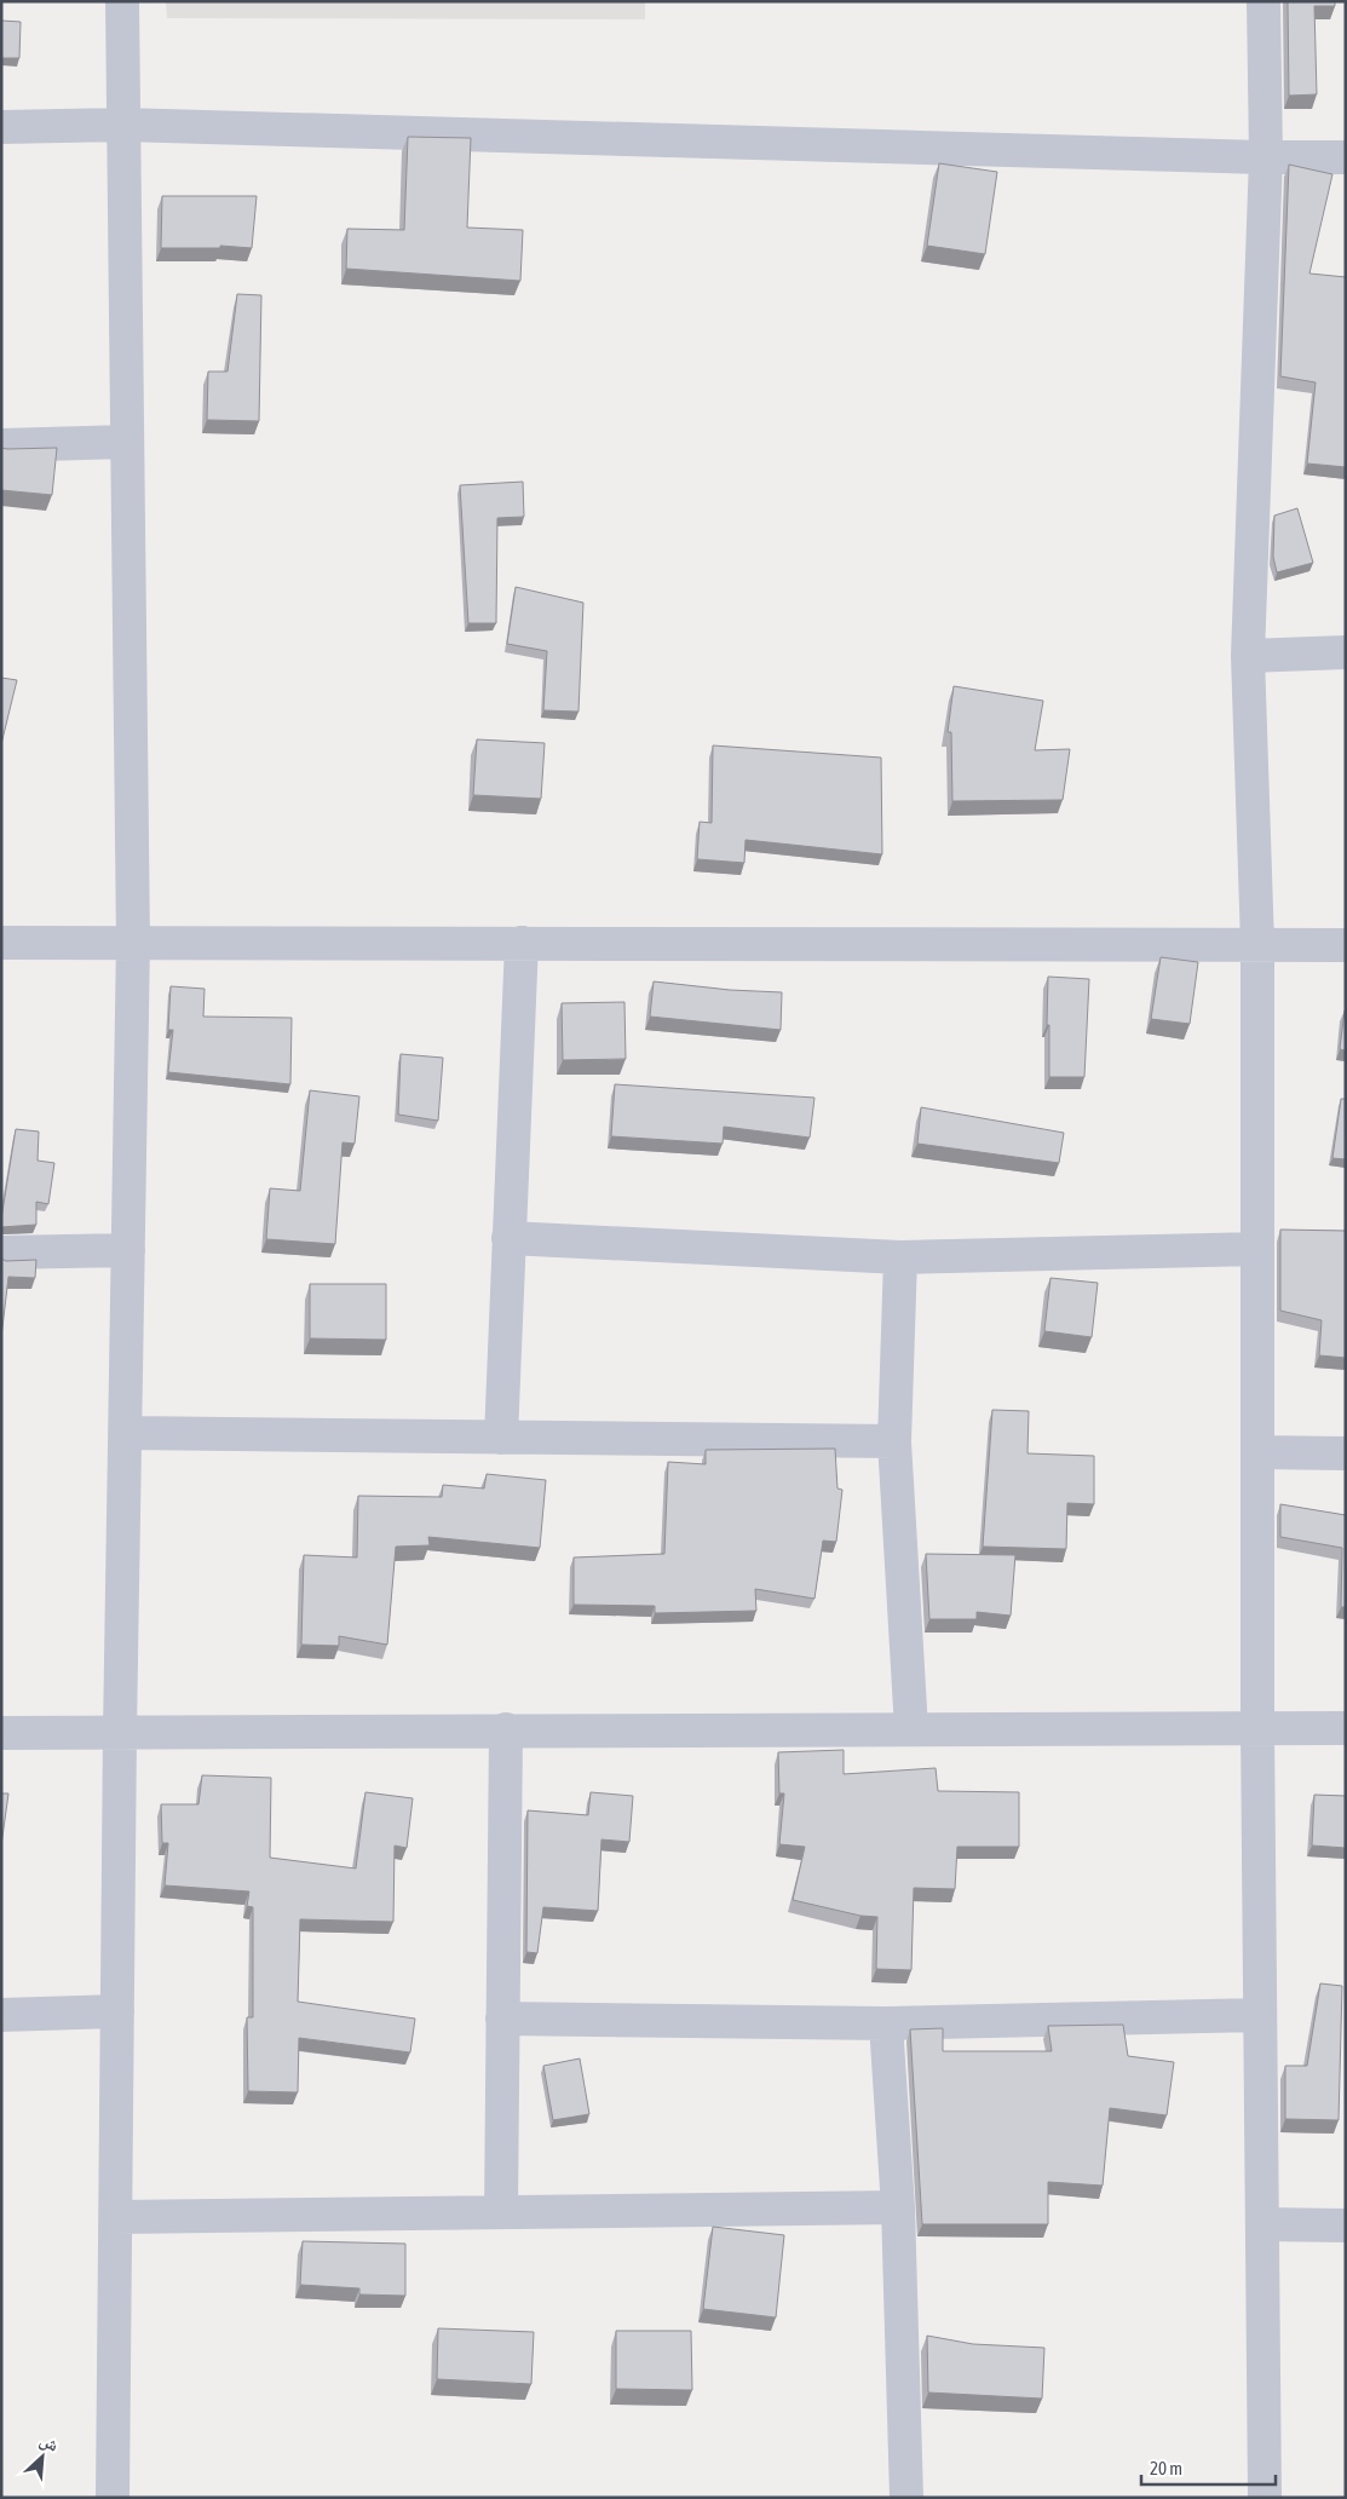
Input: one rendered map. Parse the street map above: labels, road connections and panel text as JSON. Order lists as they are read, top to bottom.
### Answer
{
  "scale_bar": "20 m",
  "north": "top right"
}
